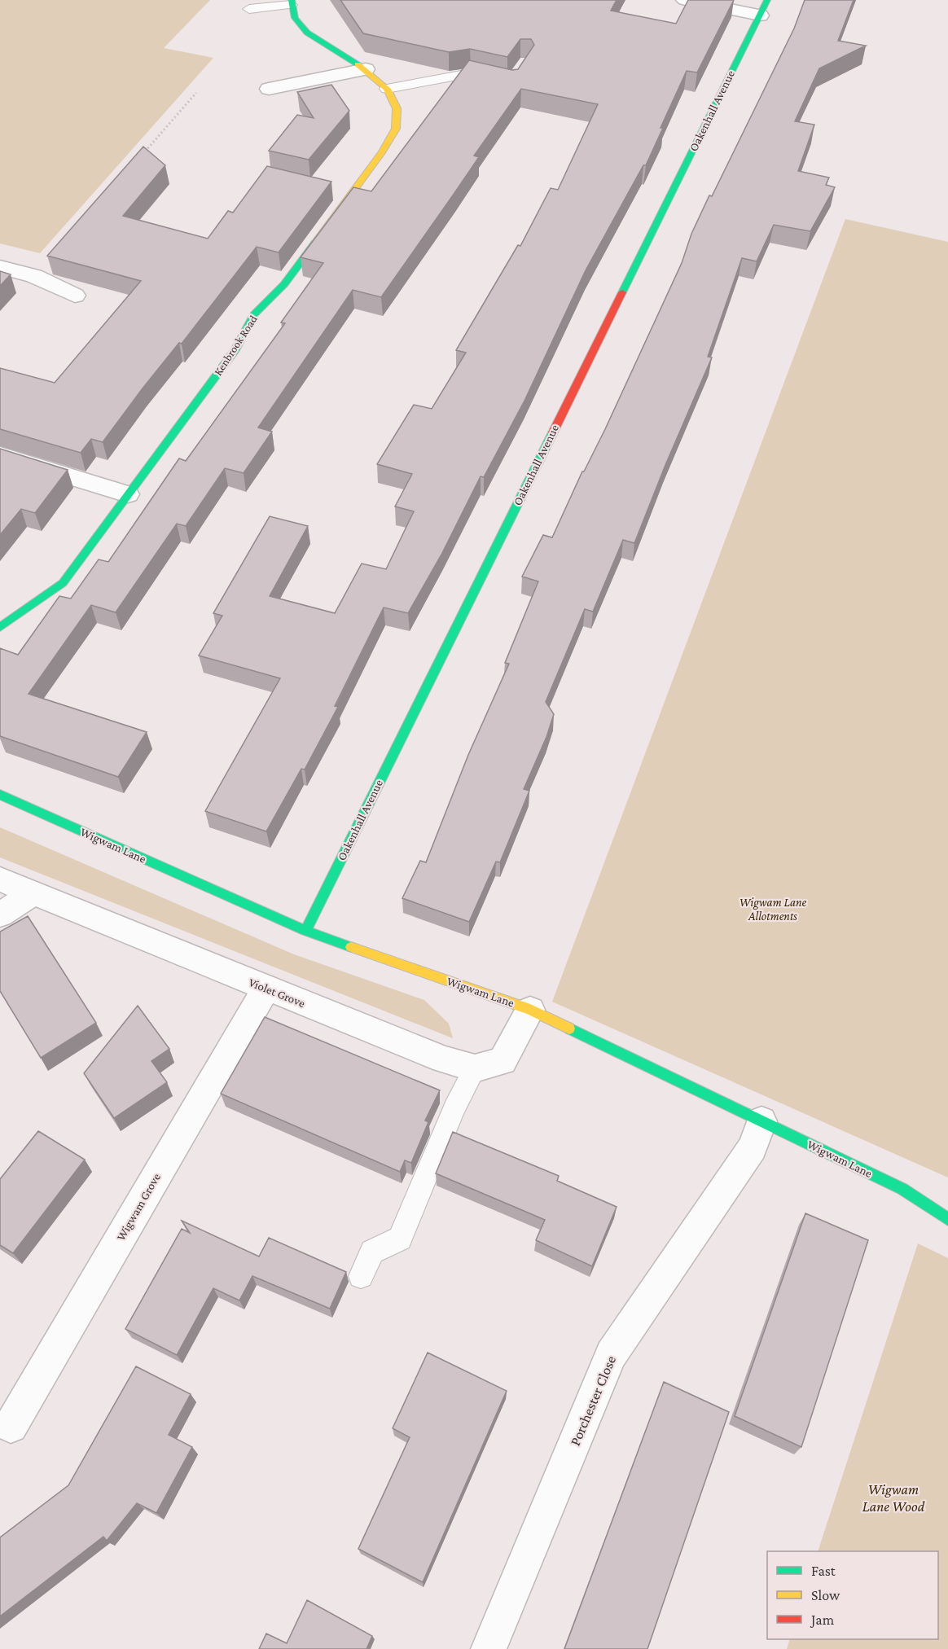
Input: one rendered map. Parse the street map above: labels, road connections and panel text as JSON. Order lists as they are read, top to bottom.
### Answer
{
  "streets": {
    "street": [
      "Oakenhall Avenue",
      "Kenbrook Road",
      "Wigwam Lane",
      "Violet Grove",
      "Wigwam Grove",
      "Porchester Close"
    ]
  },
  "crossings": [
    ["Oakenhall Avenue", "Wigwam Lane"],
    ["Wigwam Lane", "Violet Grove"],
    ["Wigwam Lane", "Porchester Close"],
    ["Violet Grove", "Wigwam Grove"]
  ],
  "parks": ["Wigwam Lane Allotments", "Wigwam Lane Wood"],
  "legend": ["Fast", "Slow", "Jam"]
}
